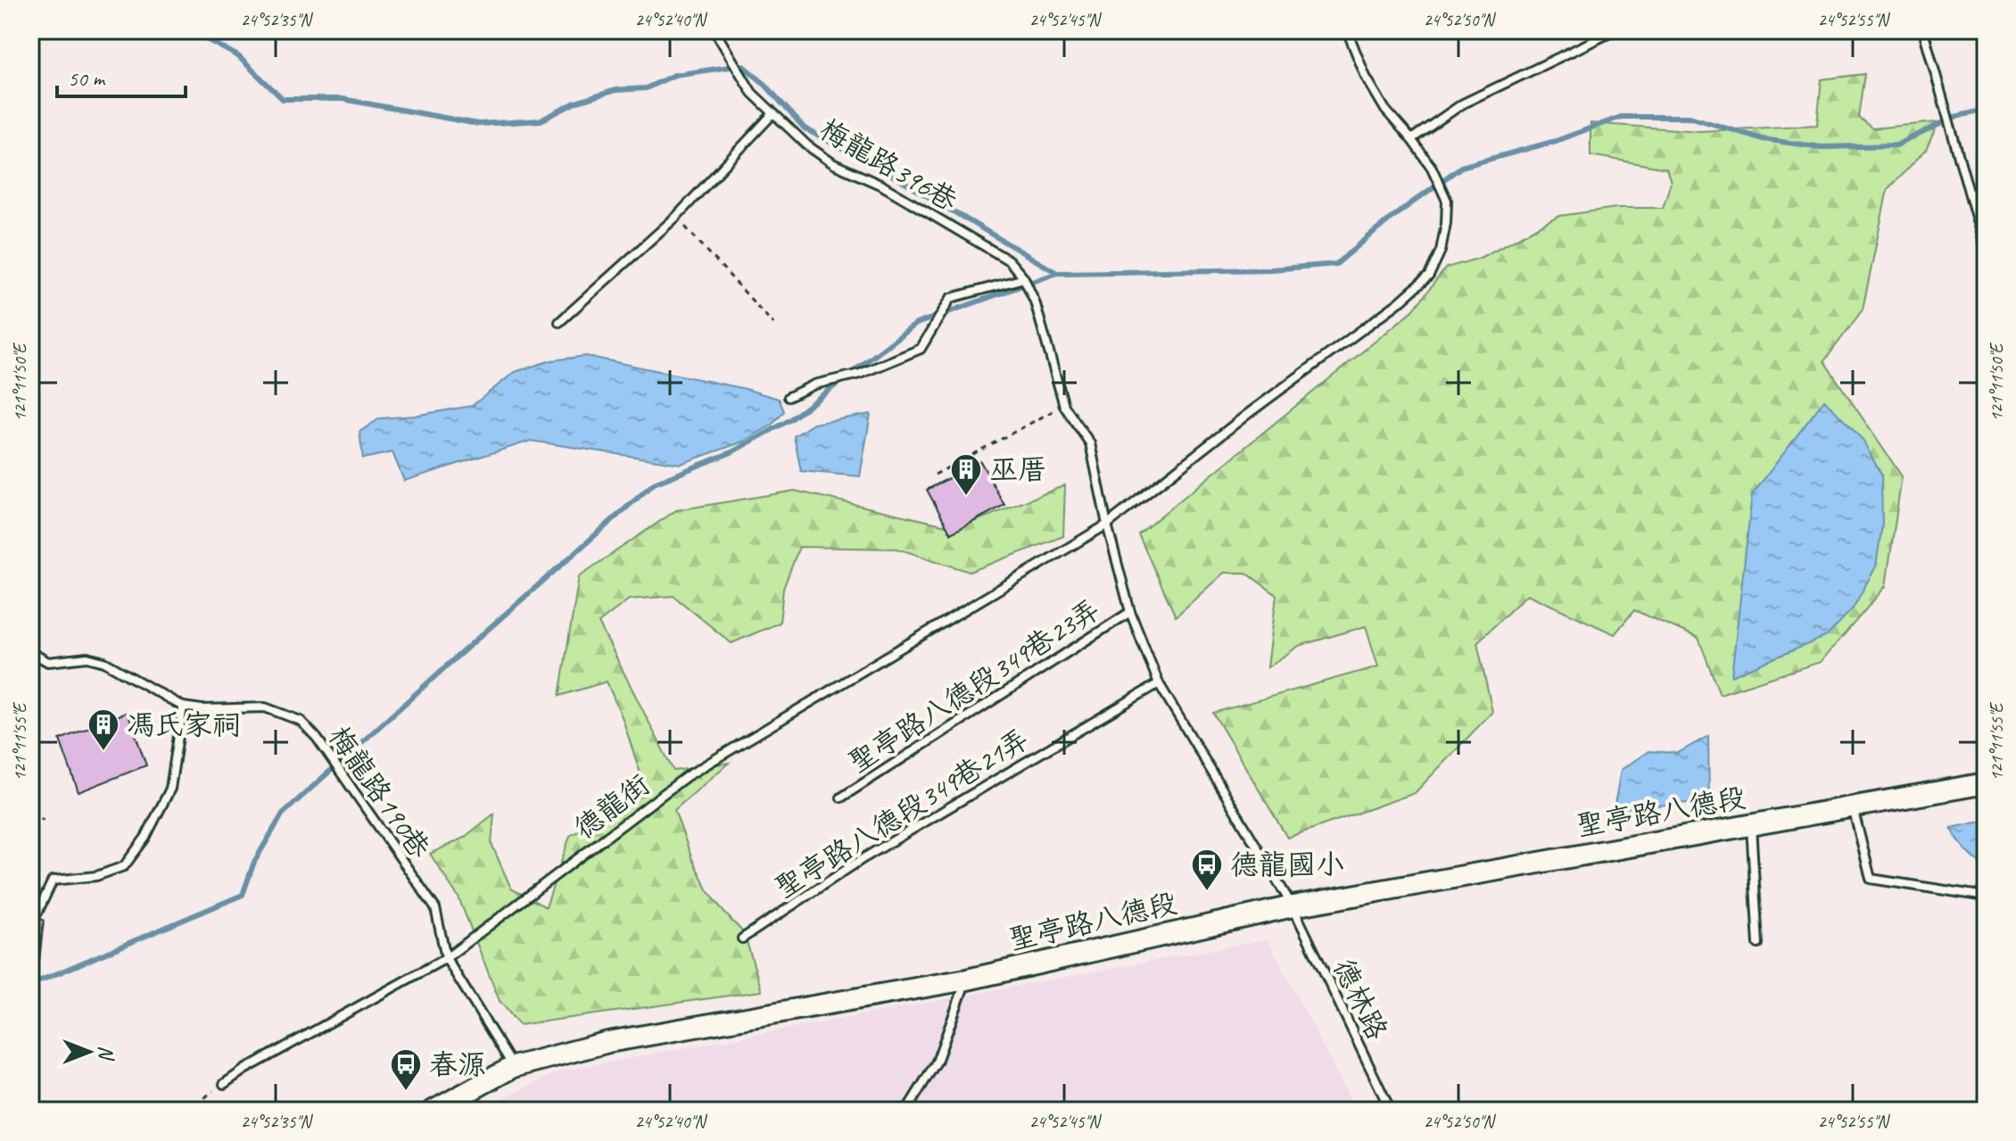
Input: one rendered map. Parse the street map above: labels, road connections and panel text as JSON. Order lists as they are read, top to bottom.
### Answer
{
  "streets": {
    "street": ["聖亭路八德段"],
    "lane": [
      "梅龍路396巷",
      "聖亭路八德段349巷23弄",
      "梅龍路190巷",
      "德龍街",
      "聖亭路八德段349巷21弄",
      "德林路"
    ]
  },
  "crossings": [
    ["梅龍路396巷", "聖亭路八德段349巷23弄"],
    ["梅龍路396巷", "德龍街"],
    ["梅龍路396巷", "聖亭路八德段349巷21弄"],
    ["梅龍路396巷", "德林路"],
    ["梅龍路190巷", "德龍街"],
    ["梅龍路190巷", "聖亭路八德段"],
    ["聖亭路八德段", "德林路"],
    ["聖亭路八德段349巷21弄", "德林路"]
  ],
  "places": {
    "building": ["巫厝", "馮氏家祠"],
    "bus stop": ["德龍國小", "春源"]
  },
  "scale_bar": "50 m",
  "north": "right",
  "coordinates": [
    "24°52'35\"N",
    "24°52'40\"N",
    "24°52'45\"N",
    "24°52'50\"N",
    "24°52'55\"N",
    "121°11'50\"E",
    "121°11'55\"E"
  ]
}
